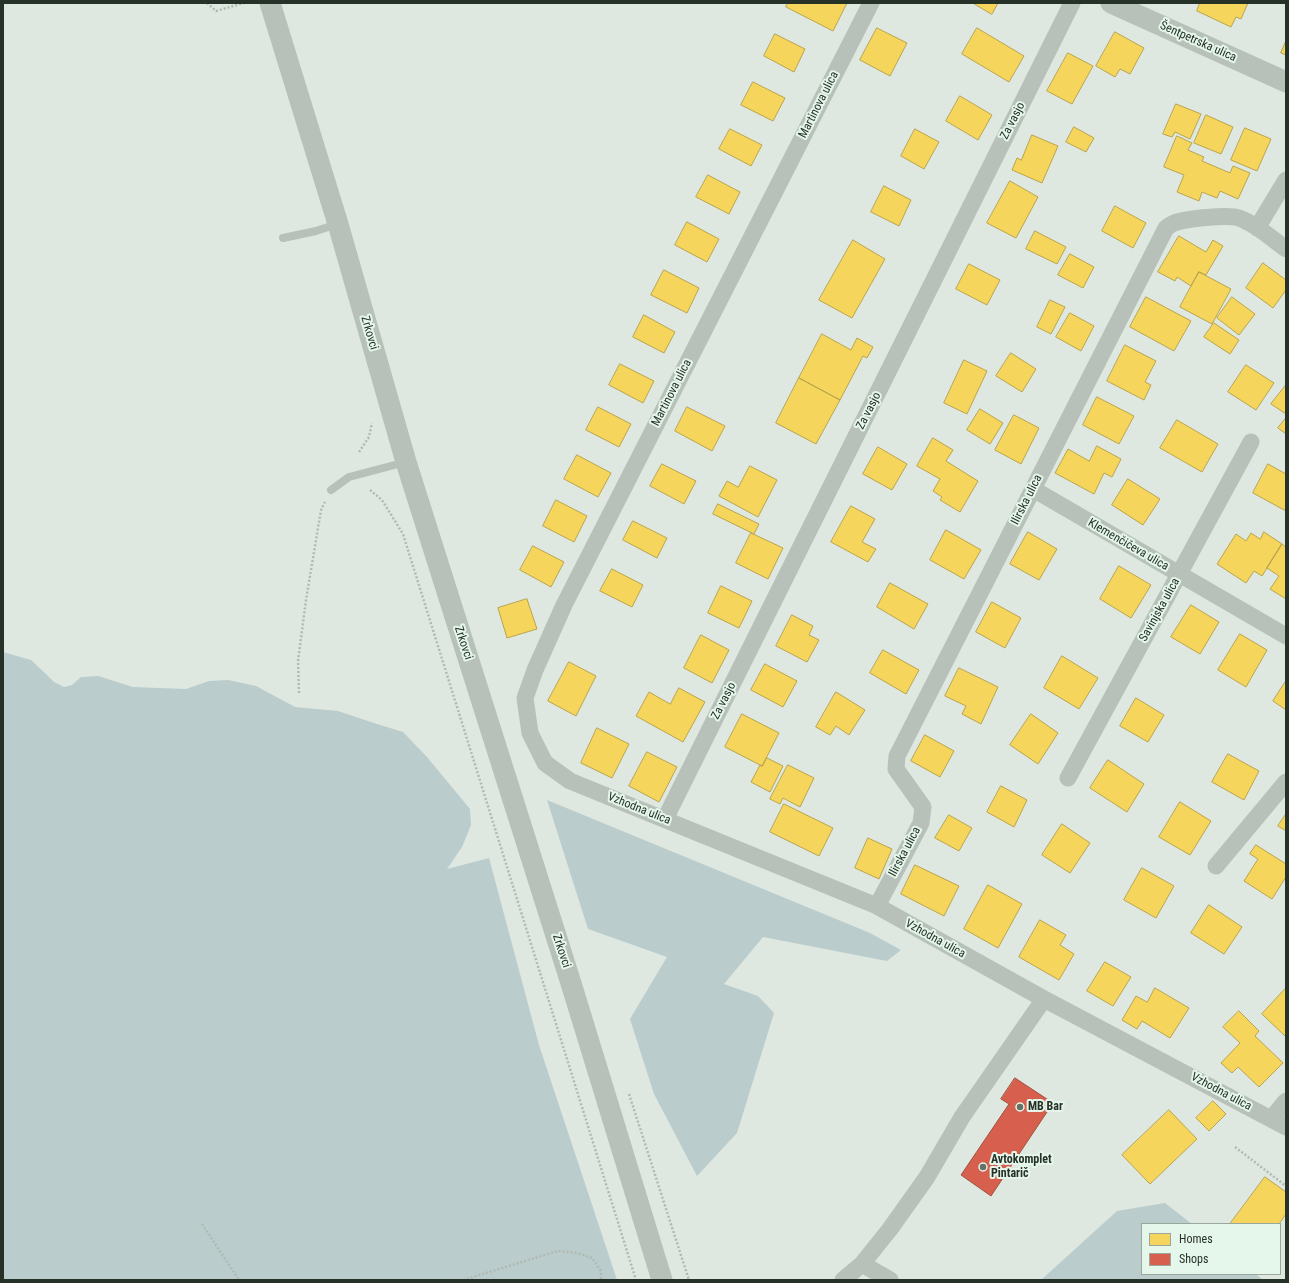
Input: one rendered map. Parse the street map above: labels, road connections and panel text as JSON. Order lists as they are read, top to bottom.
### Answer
{
  "streets": {
    "street": [
      "Šentpetrska ulica",
      "Martinova ulica",
      "Za vasjo",
      "Zrkovci",
      "Ilirska ulica",
      "Klemenčičeva ulica",
      "Savinjska ulica",
      "Vzhodna ulica"
    ]
  },
  "crossings": [
    ["Martinova ulica", "Vzhodna ulica"],
    ["Za vasjo", "Vzhodna ulica"],
    ["Ilirska ulica", "Klemenčičeva ulica"],
    ["Ilirska ulica", "Vzhodna ulica"],
    ["Klemenčičeva ulica", "Savinjska ulica"]
  ],
  "places": ["MB Bar", "Avtokomplet Pintarič"],
  "legend": ["Homes", "Shops"]
}
